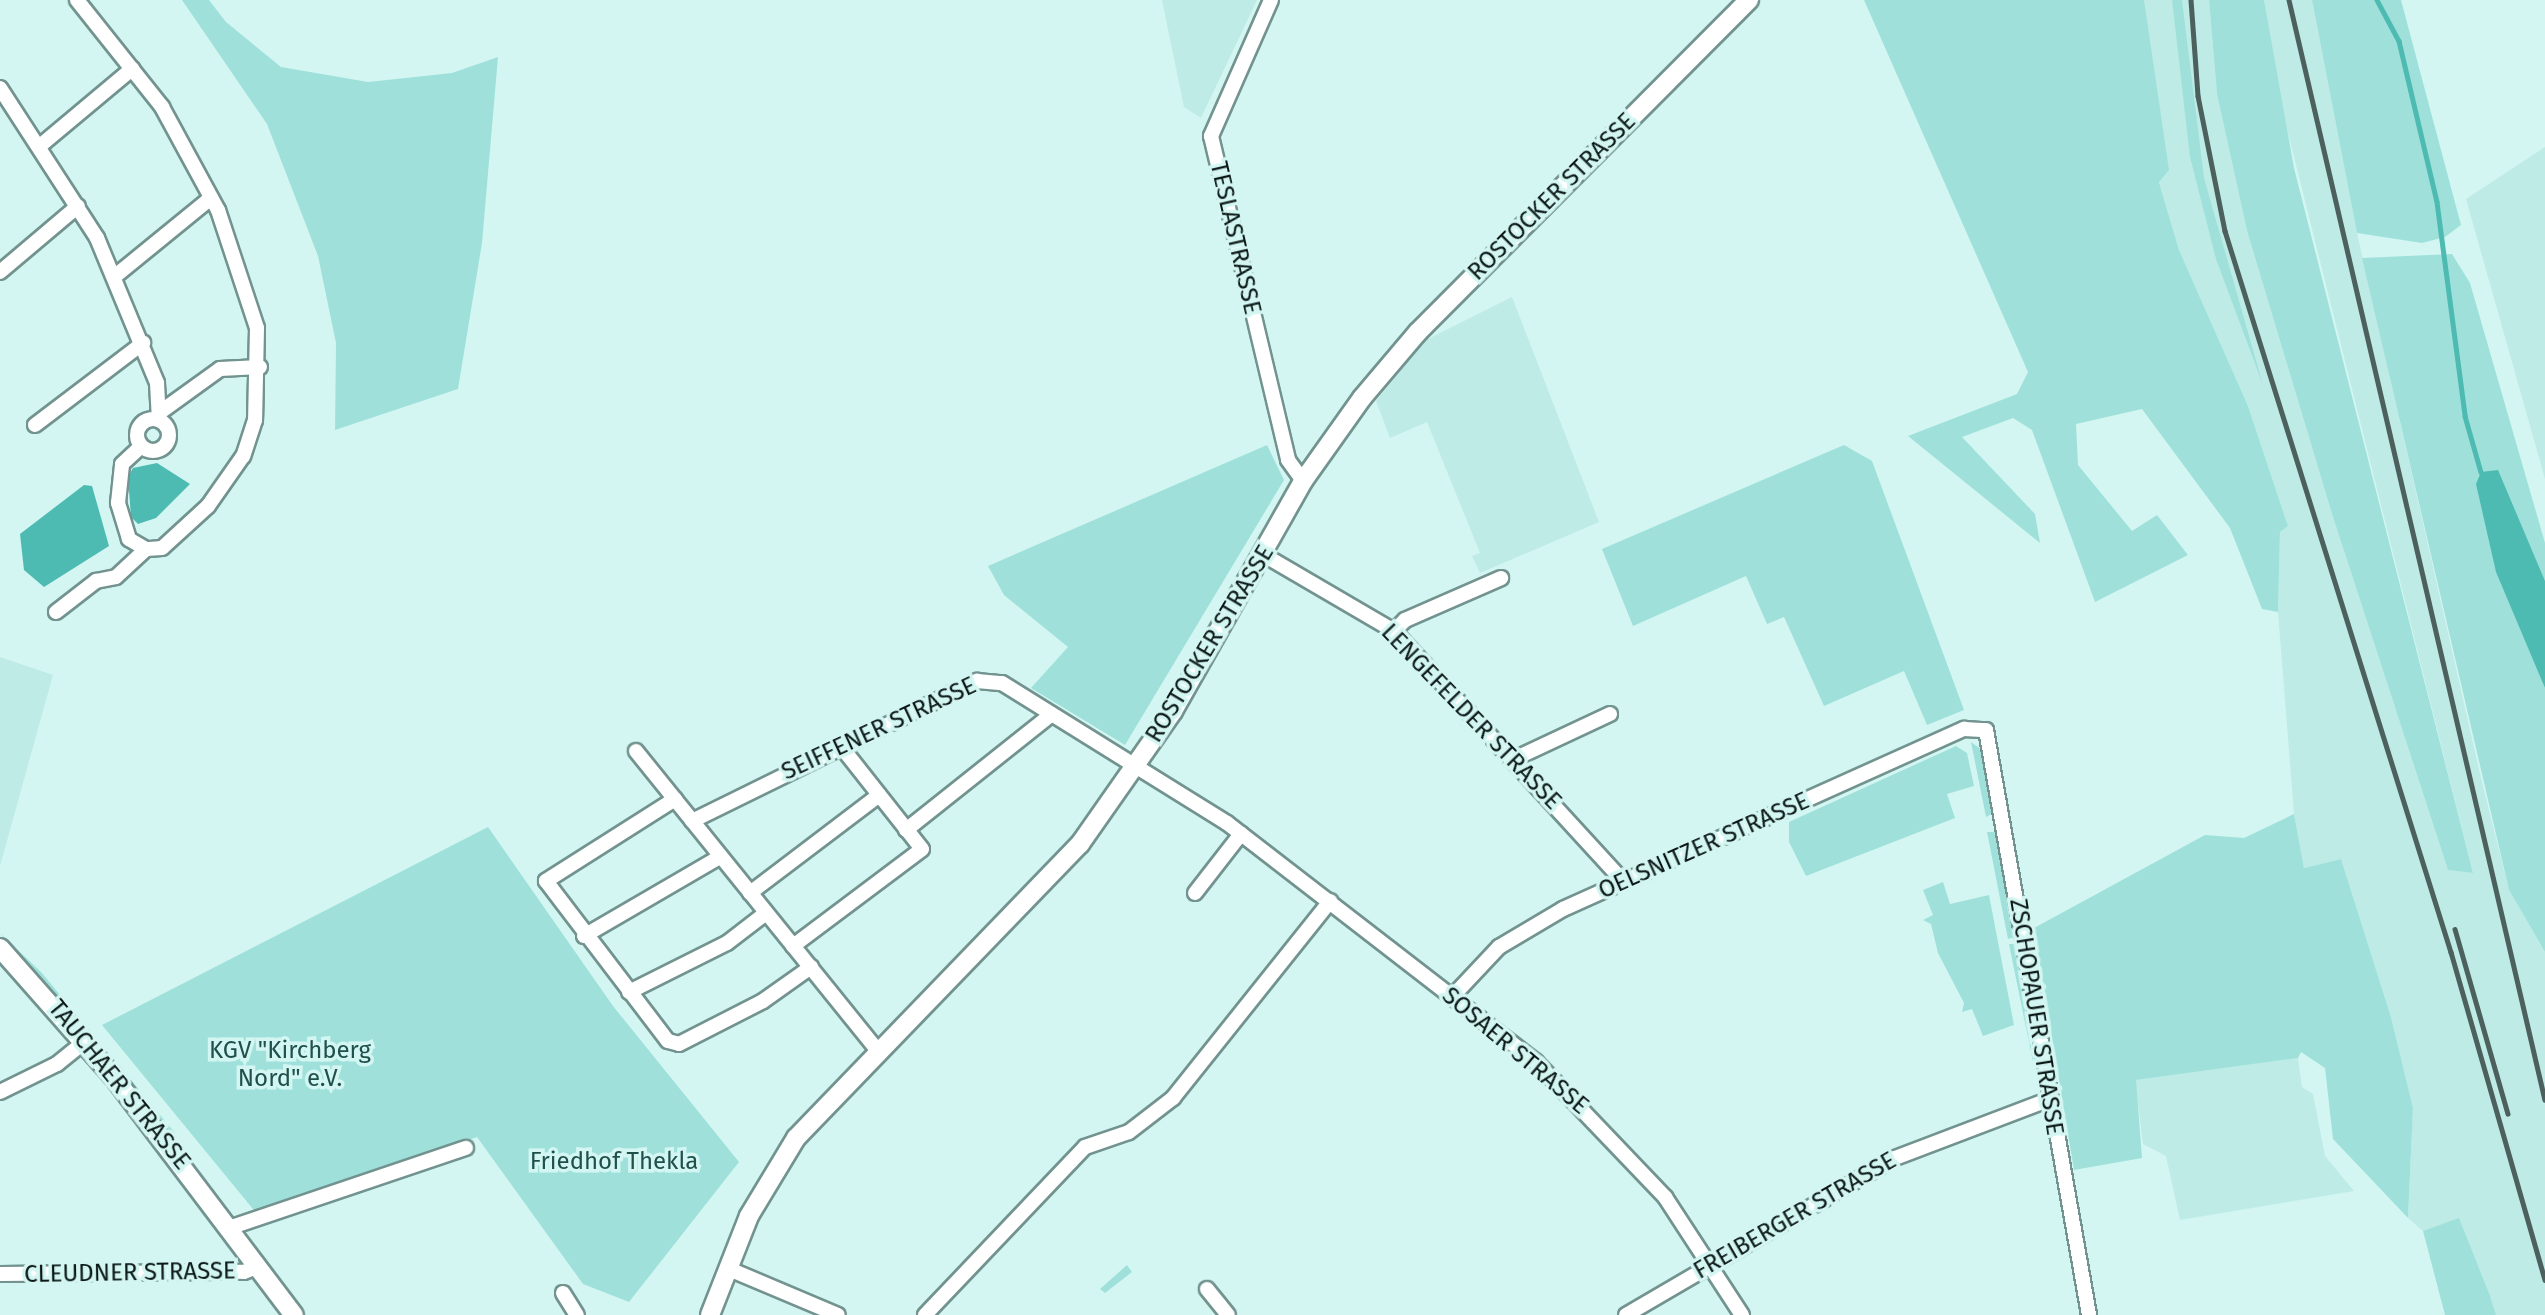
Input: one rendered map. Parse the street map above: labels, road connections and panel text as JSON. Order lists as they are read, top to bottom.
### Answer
{
  "streets": {
    "main road": ["ROSTOCKER STRASSE", "TAUCHAER STRASSE"],
    "street": [
      "TESLASTRASSE",
      "LENGEFELDER STRASSE",
      "SEIFFENER STRASSE",
      "OELSNITZER STRASSE",
      "ZSCHOPAUER STRASSE",
      "SOSAER STRASSE",
      "FREIBERGER STRASSE",
      "CLEUDNER STRASSE"
    ]
  },
  "crossings": [
    ["ROSTOCKER STRASSE", "TESLASTRASSE"],
    ["ROSTOCKER STRASSE", "LENGEFELDER STRASSE"],
    ["ROSTOCKER STRASSE", "SEIFFENER STRASSE"],
    ["ROSTOCKER STRASSE", "SOSAER STRASSE"],
    ["LENGEFELDER STRASSE", "OELSNITZER STRASSE"],
    ["SEIFFENER STRASSE", "SOSAER STRASSE"],
    ["OELSNITZER STRASSE", "ZSCHOPAUER STRASSE"],
    ["OELSNITZER STRASSE", "SOSAER STRASSE"],
    ["ZSCHOPAUER STRASSE", "FREIBERGER STRASSE"],
    ["SOSAER STRASSE", "FREIBERGER STRASSE"],
    ["TAUCHAER STRASSE", "CLEUDNER STRASSE"]
  ],
  "parks": ["KGV \"Kirchberg Nord\" e.V.", "Friedhof Thekla"]
}
